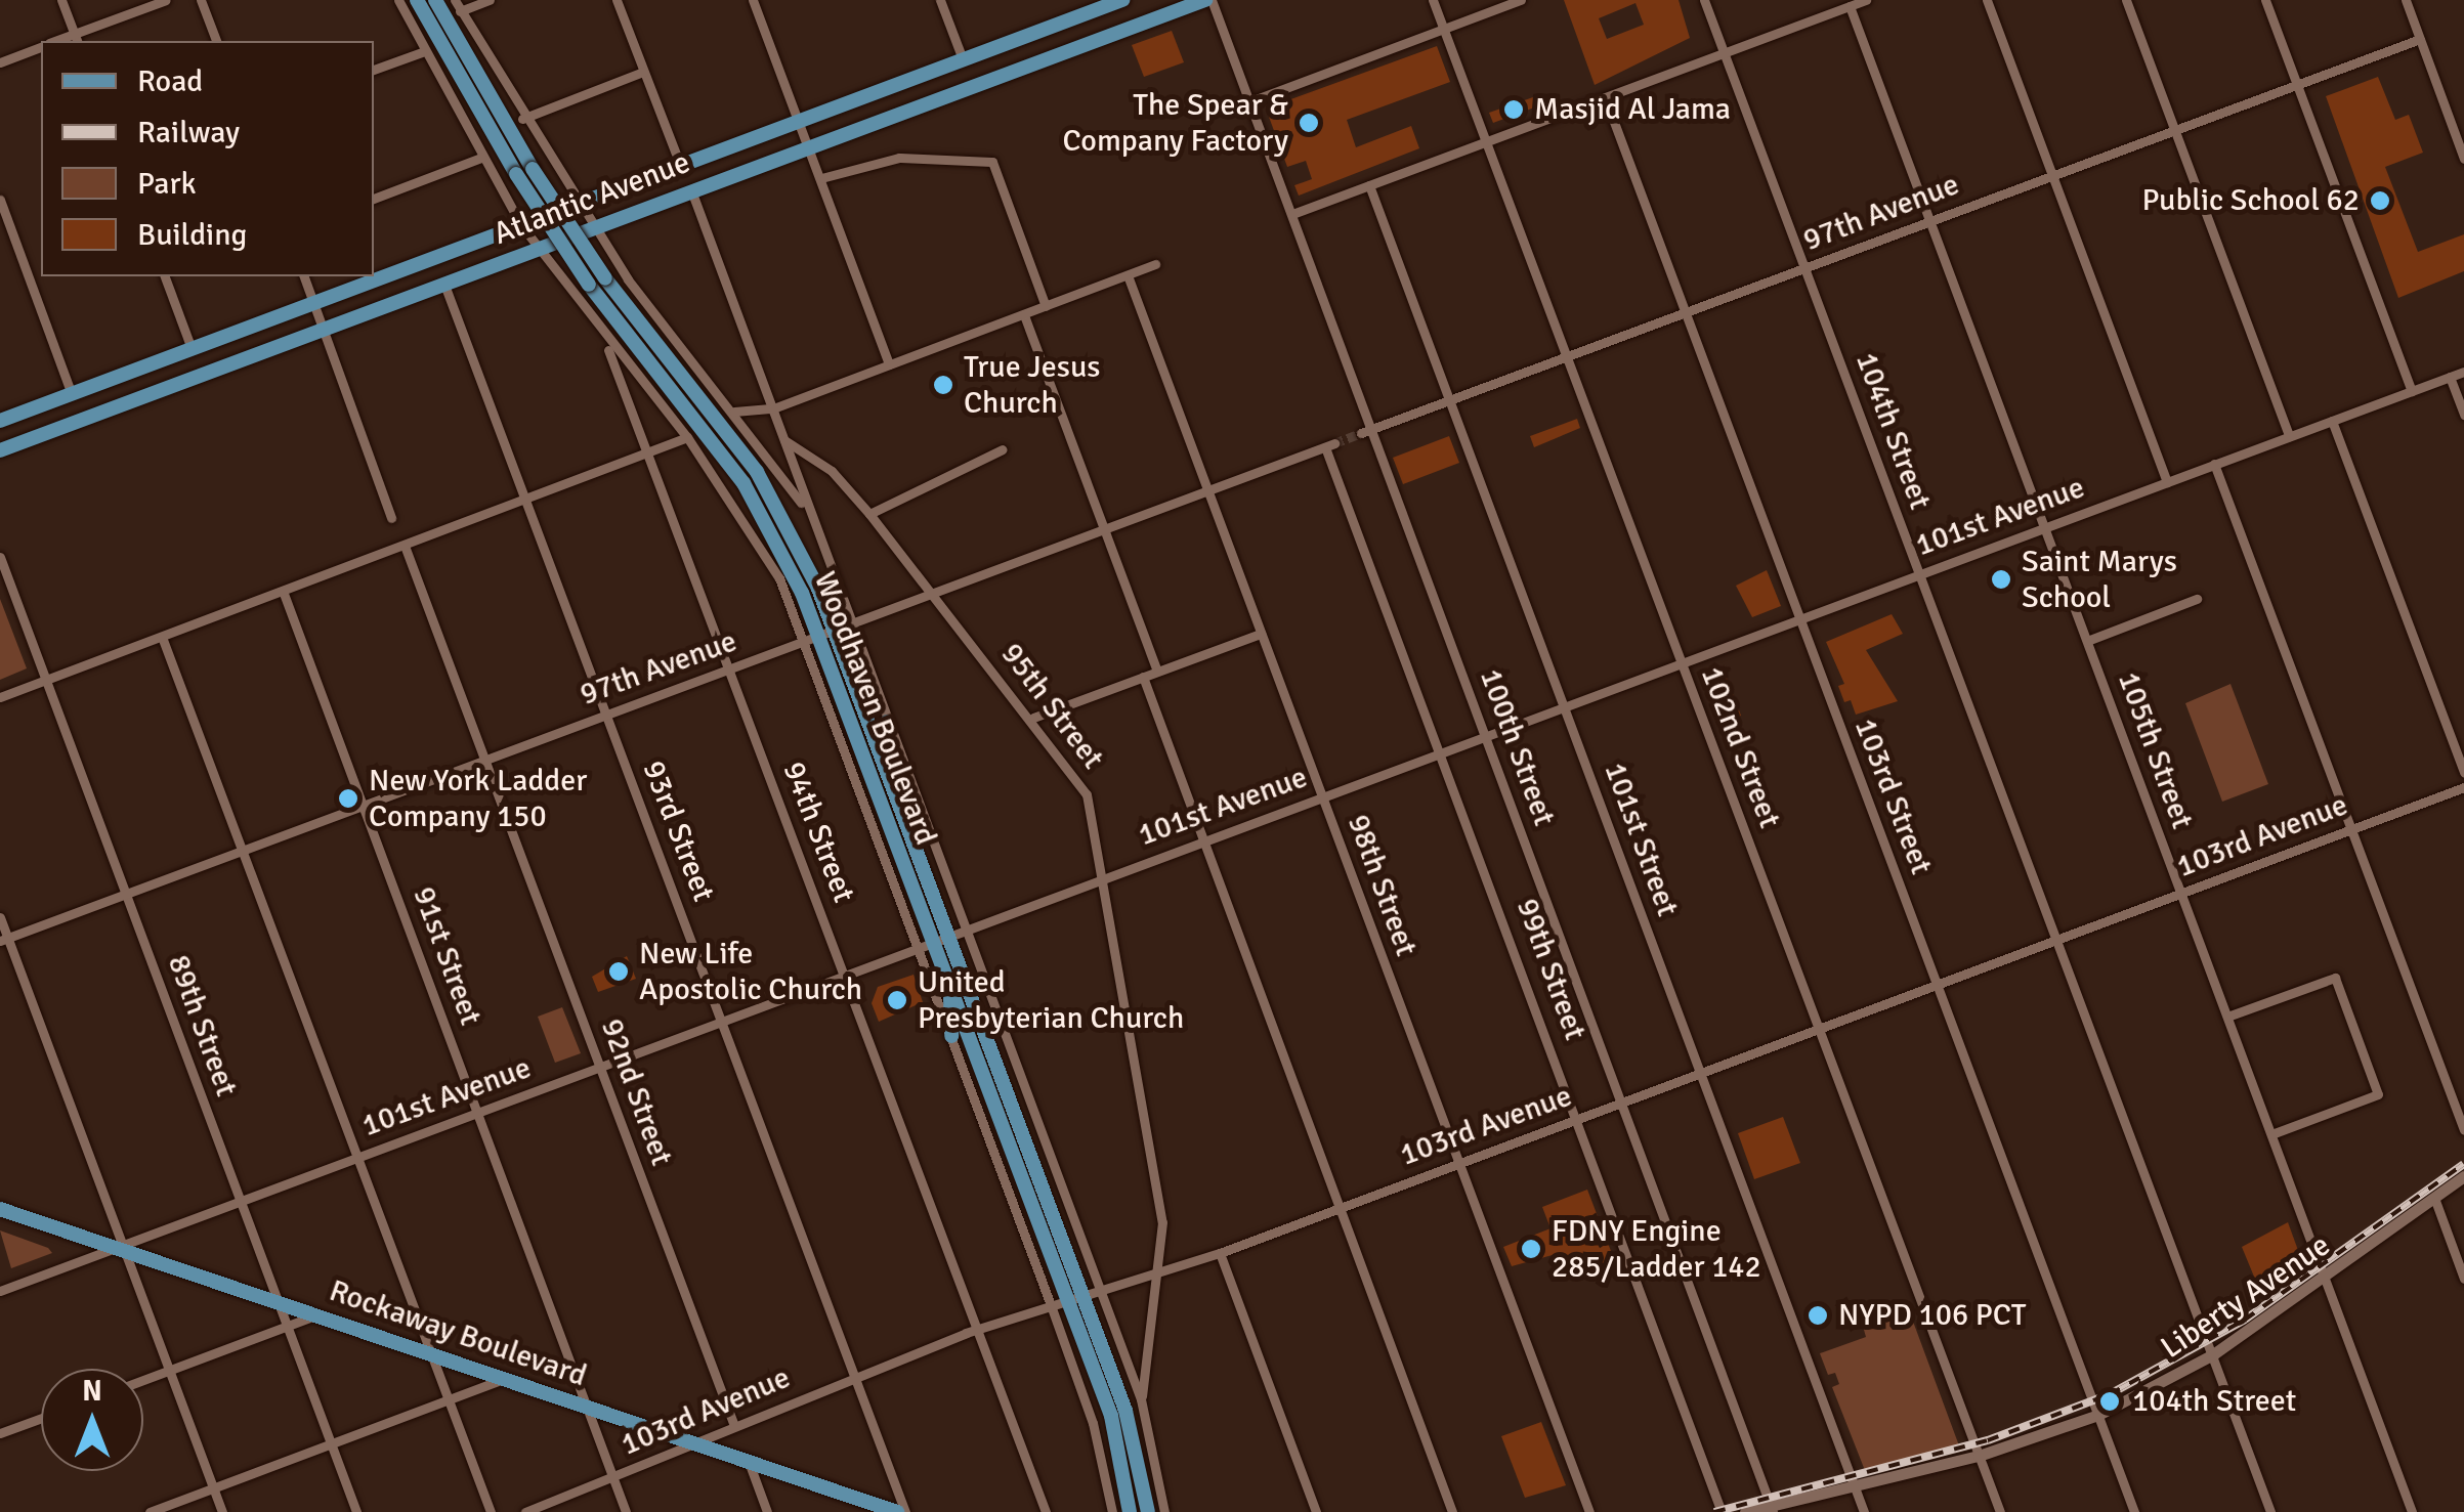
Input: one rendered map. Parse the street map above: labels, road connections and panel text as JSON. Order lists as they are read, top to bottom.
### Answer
{
  "streets": {
    "main road": ["Atlantic Avenue", "Woodhaven Boulevard", "Rockaway Boulevard"],
    "street": [
      "97th Avenue",
      "104th Street",
      "101st Avenue",
      "95th Street",
      "100th Street",
      "102nd Street",
      "105th Street",
      "103rd Street",
      "93rd Street",
      "94th Street",
      "103rd Avenue",
      "101st Street",
      "98th Street",
      "91st Street",
      "99th Street",
      "89th Street",
      "92nd Street",
      "Liberty Avenue"
    ]
  },
  "crossings": [
    ["Atlantic Avenue", "Woodhaven Boulevard"],
    ["Atlantic Avenue", "100th Street"],
    ["Atlantic Avenue", "93rd Street"],
    ["97th Avenue", "104th Street"],
    ["97th Avenue", "95th Street"],
    ["97th Avenue", "Woodhaven Boulevard"],
    ["97th Avenue", "100th Street"],
    ["97th Avenue", "102nd Street"],
    ["97th Avenue", "105th Street"],
    ["97th Avenue", "103rd Street"],
    ["97th Avenue", "93rd Street"],
    ["97th Avenue", "94th Street"],
    ["97th Avenue", "101st Street"],
    ["97th Avenue", "98th Street"],
    ["97th Avenue", "91st Street"],
    ["97th Avenue", "99th Street"],
    ["97th Avenue", "89th Street"],
    ["97th Avenue", "92nd Street"],
    ["104th Street", "101st Avenue"],
    ["104th Street", "103rd Avenue"],
    ["104th Street", "Liberty Avenue"],
    ["101st Avenue", "95th Street"],
    ["101st Avenue", "Woodhaven Boulevard"],
    ["101st Avenue", "100th Street"],
    ["101st Avenue", "102nd Street"],
    ["101st Avenue", "105th Street"],
    ["101st Avenue", "103rd Street"],
    ["101st Avenue", "93rd Street"],
    ["101st Avenue", "94th Street"],
    ["101st Avenue", "101st Street"],
    ["101st Avenue", "98th Street"],
    ["101st Avenue", "91st Street"],
    ["101st Avenue", "99th Street"],
    ["101st Avenue", "89th Street"],
    ["101st Avenue", "92nd Street"],
    ["101st Avenue", "Rockaway Boulevard"],
    ["95th Street", "Woodhaven Boulevard"],
    ["95th Street", "103rd Avenue"],
    ["Woodhaven Boulevard", "94th Street"],
    ["Woodhaven Boulevard", "103rd Avenue"],
    ["100th Street", "103rd Avenue"],
    ["100th Street", "Liberty Avenue"],
    ["102nd Street", "103rd Avenue"],
    ["102nd Street", "Liberty Avenue"],
    ["105th Street", "103rd Avenue"],
    ["105th Street", "Liberty Avenue"],
    ["103rd Street", "103rd Avenue"],
    ["103rd Street", "Liberty Avenue"],
    ["93rd Street", "103rd Avenue"],
    ["94th Street", "103rd Avenue"],
    ["103rd Avenue", "101st Street"],
    ["103rd Avenue", "98th Street"],
    ["103rd Avenue", "91st Street"],
    ["103rd Avenue", "99th Street"],
    ["103rd Avenue", "92nd Street"],
    ["103rd Avenue", "Rockaway Boulevard"],
    ["101st Street", "Liberty Avenue"],
    ["91st Street", "Rockaway Boulevard"],
    ["89th Street", "Rockaway Boulevard"]
  ],
  "places": [
    "Masjid Al Jama",
    "The Spear & Company Factory",
    "Public School 62",
    "True Jesus Church",
    "Saint Marys School",
    "New York Ladder Company 150",
    "New Life Apostolic Church",
    "United Presbyterian Church",
    "FDNY Engine 285/Ladder 142",
    "NYPD 106 PCT",
    "104th Street"
  ],
  "legend": [
    "Road",
    "Railway",
    "Park",
    "Building"
  ],
  "north": "top"
}
